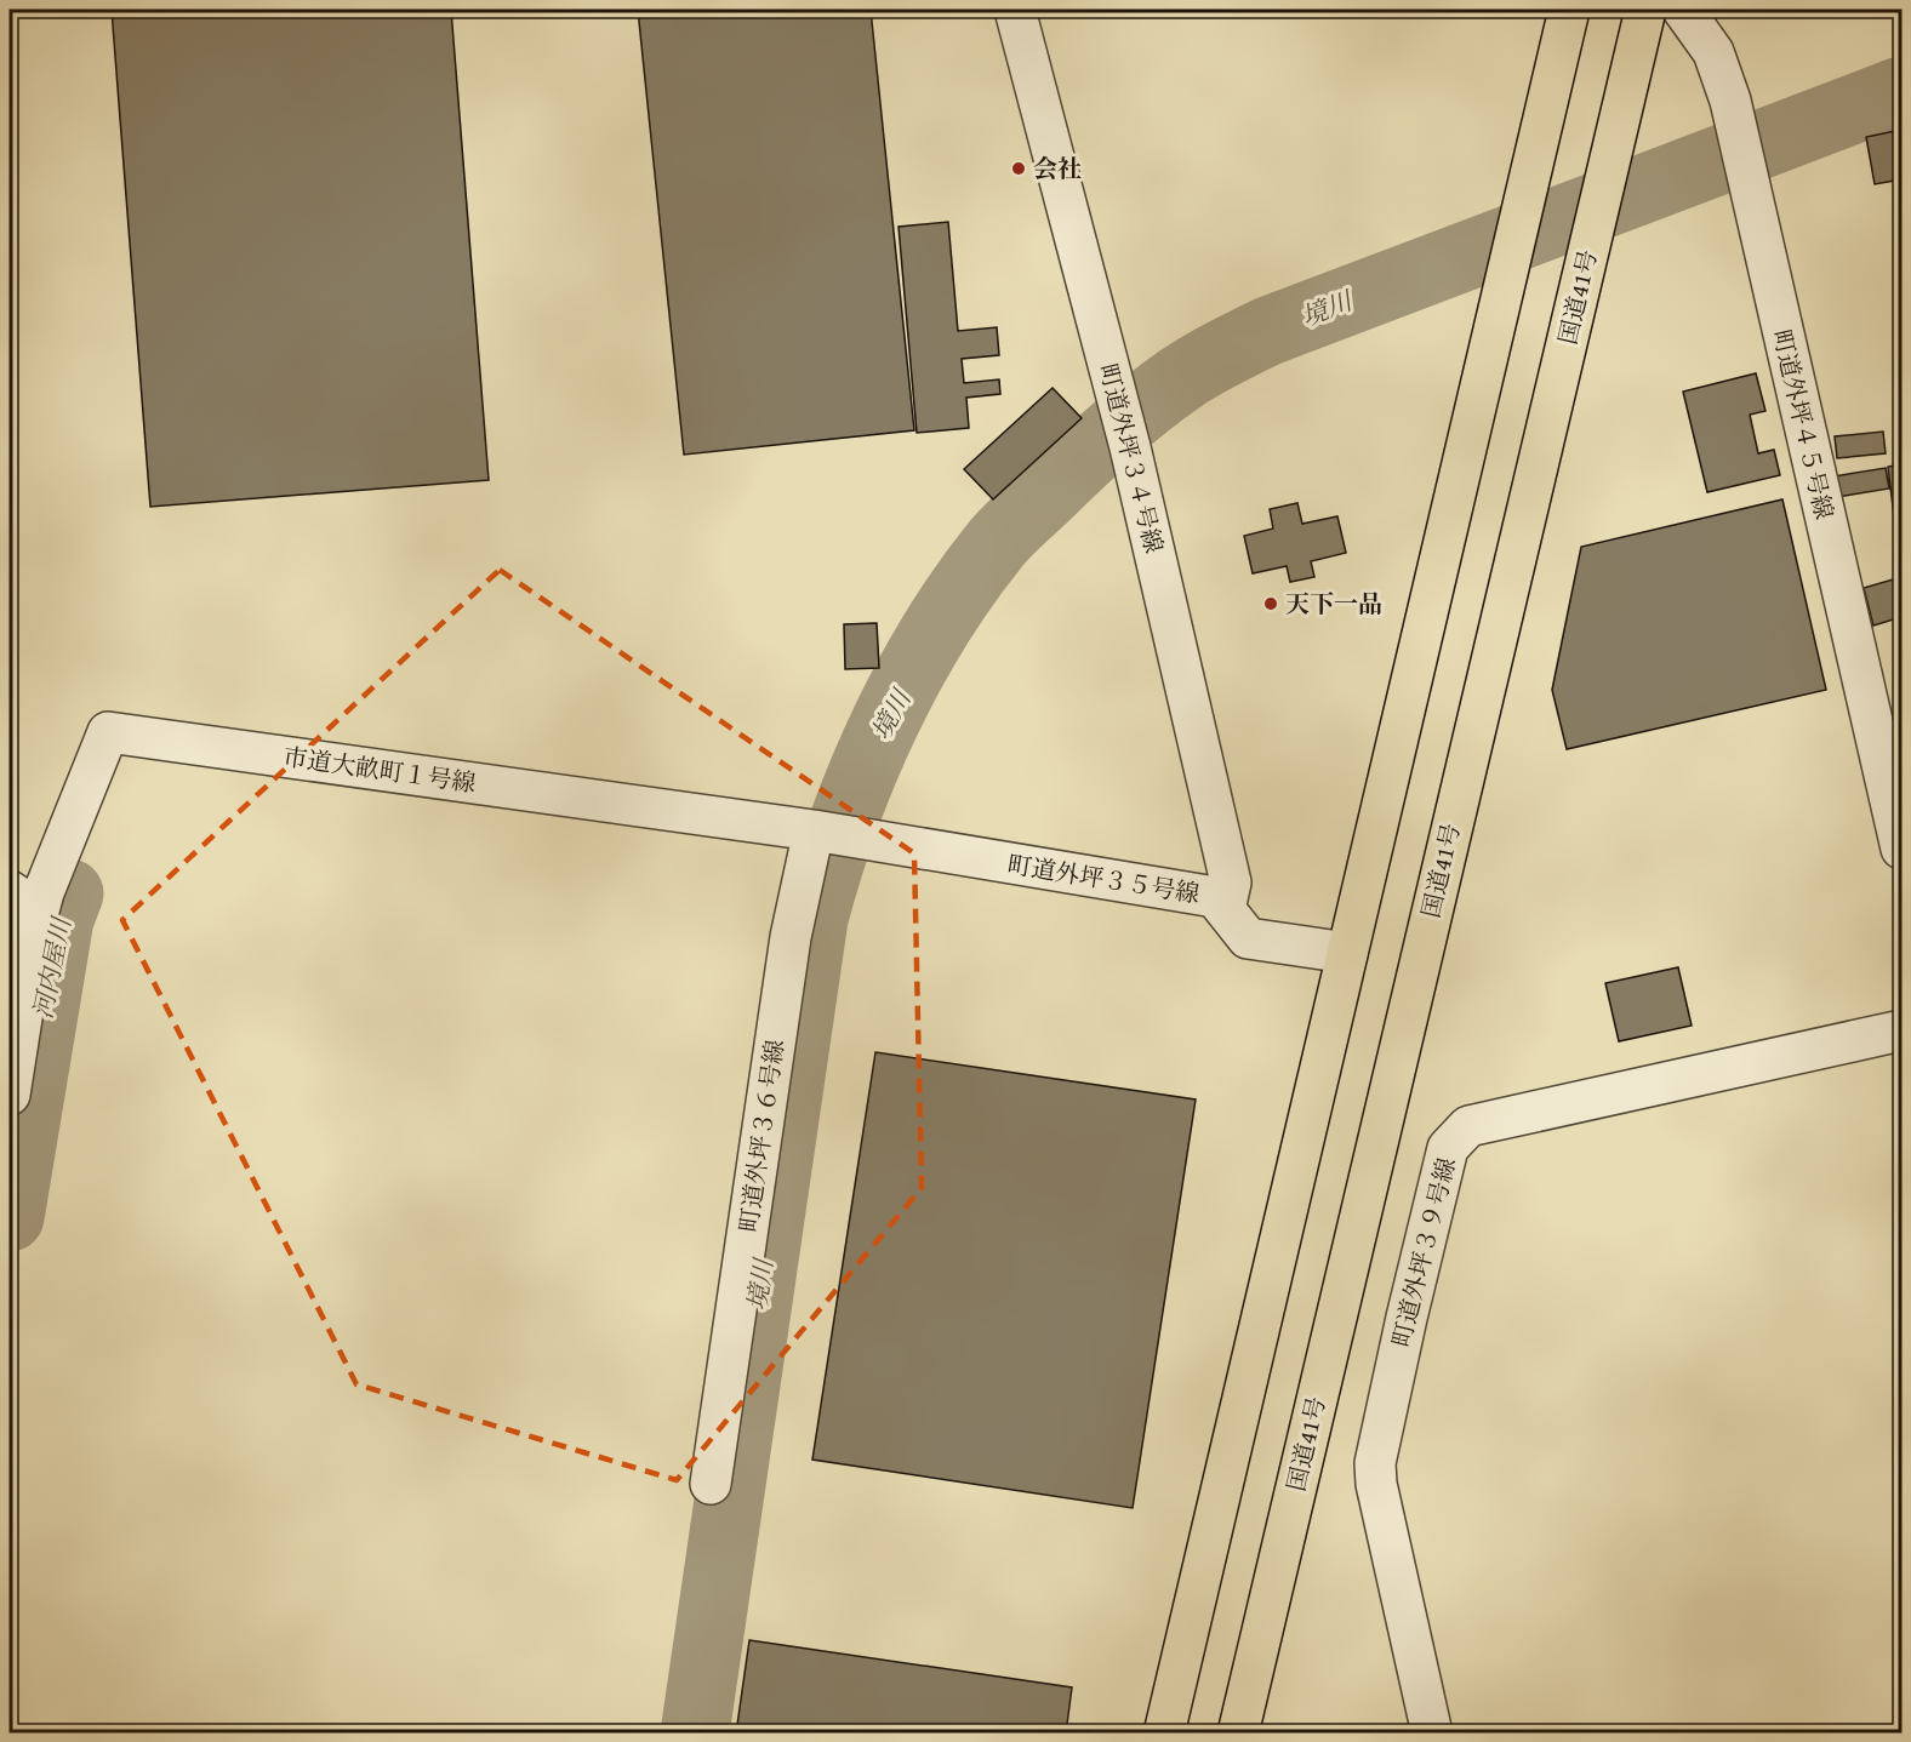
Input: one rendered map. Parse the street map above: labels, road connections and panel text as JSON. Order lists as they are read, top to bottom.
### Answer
{
  "streets": {
    "highway": ["国道41号"],
    "street": [
      "町道外坪４５号線",
      "町道外坪３４号線",
      "市道大畝町１号線",
      "町道外坪３５号線",
      "町道外坪３６号線",
      "町道外坪３９号線"
    ]
  },
  "crossings": [
    ["町道外坪３４号線", "町道外坪３５号線"],
    ["市道大畝町１号線", "町道外坪３５号線"],
    ["市道大畝町１号線", "町道外坪３６号線"],
    ["町道外坪３５号線", "町道外坪３６号線"]
  ],
  "water": ["境川", "河内屋川"],
  "places": ["会社", "天下一品"]
}
